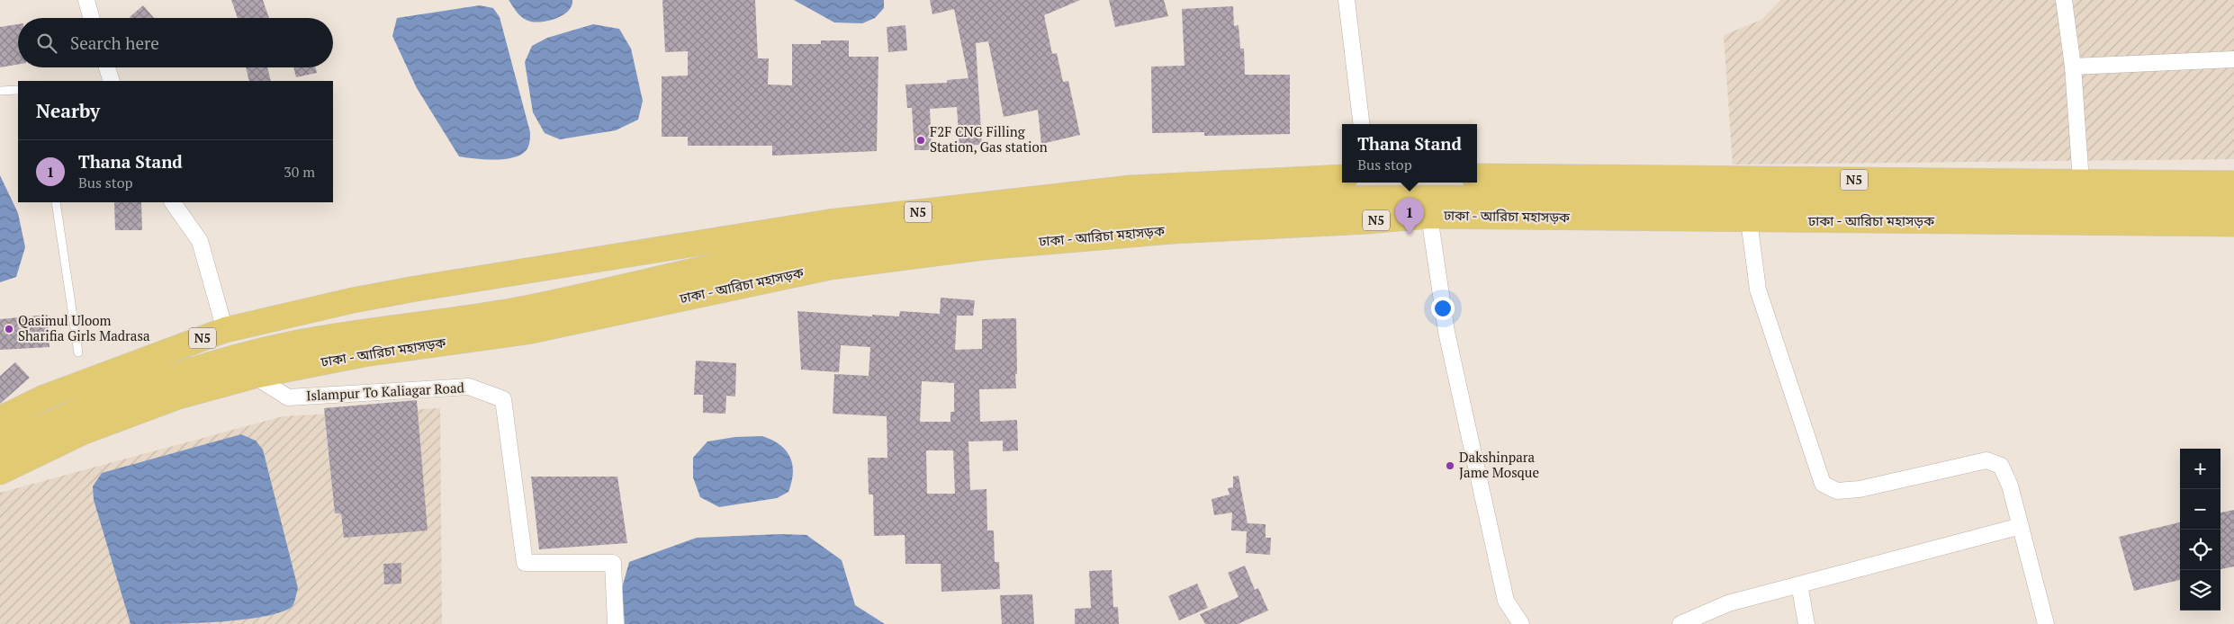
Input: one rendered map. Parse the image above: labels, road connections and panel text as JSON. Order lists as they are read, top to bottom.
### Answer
{
  "streets": {
    "highway": ["N5", "ঢাকা - আরিচা মহাসড়ক"],
    "street": ["Islampur To Kaliagar Road"]
  },
  "crossings": [
    ["N5", "ঢাকা - আরিচা মহাসড়ক"],
    ["ঢাকা - আরিচা মহাসড়ক", "Islampur To Kaliagar Road"]
  ],
  "places": ["F2F CNG Filling Station, Gas station", "Qasimul Uloom Sharifia Girls Madrasa", "Dakshinpara Jame Mosque"],
  "page": {
    "search": "Search here",
    "heading": "Nearby",
    "popup": ["Thana Stand", "Bus stop"],
    "list": [
      {
        "mark": "1",
        "name": "Thana Stand",
        "note": "Bus stop",
        "value": "30 m"
      }
    ],
    "pins": "1",
    "map_buttons": ["+", "−"]
  }
}
